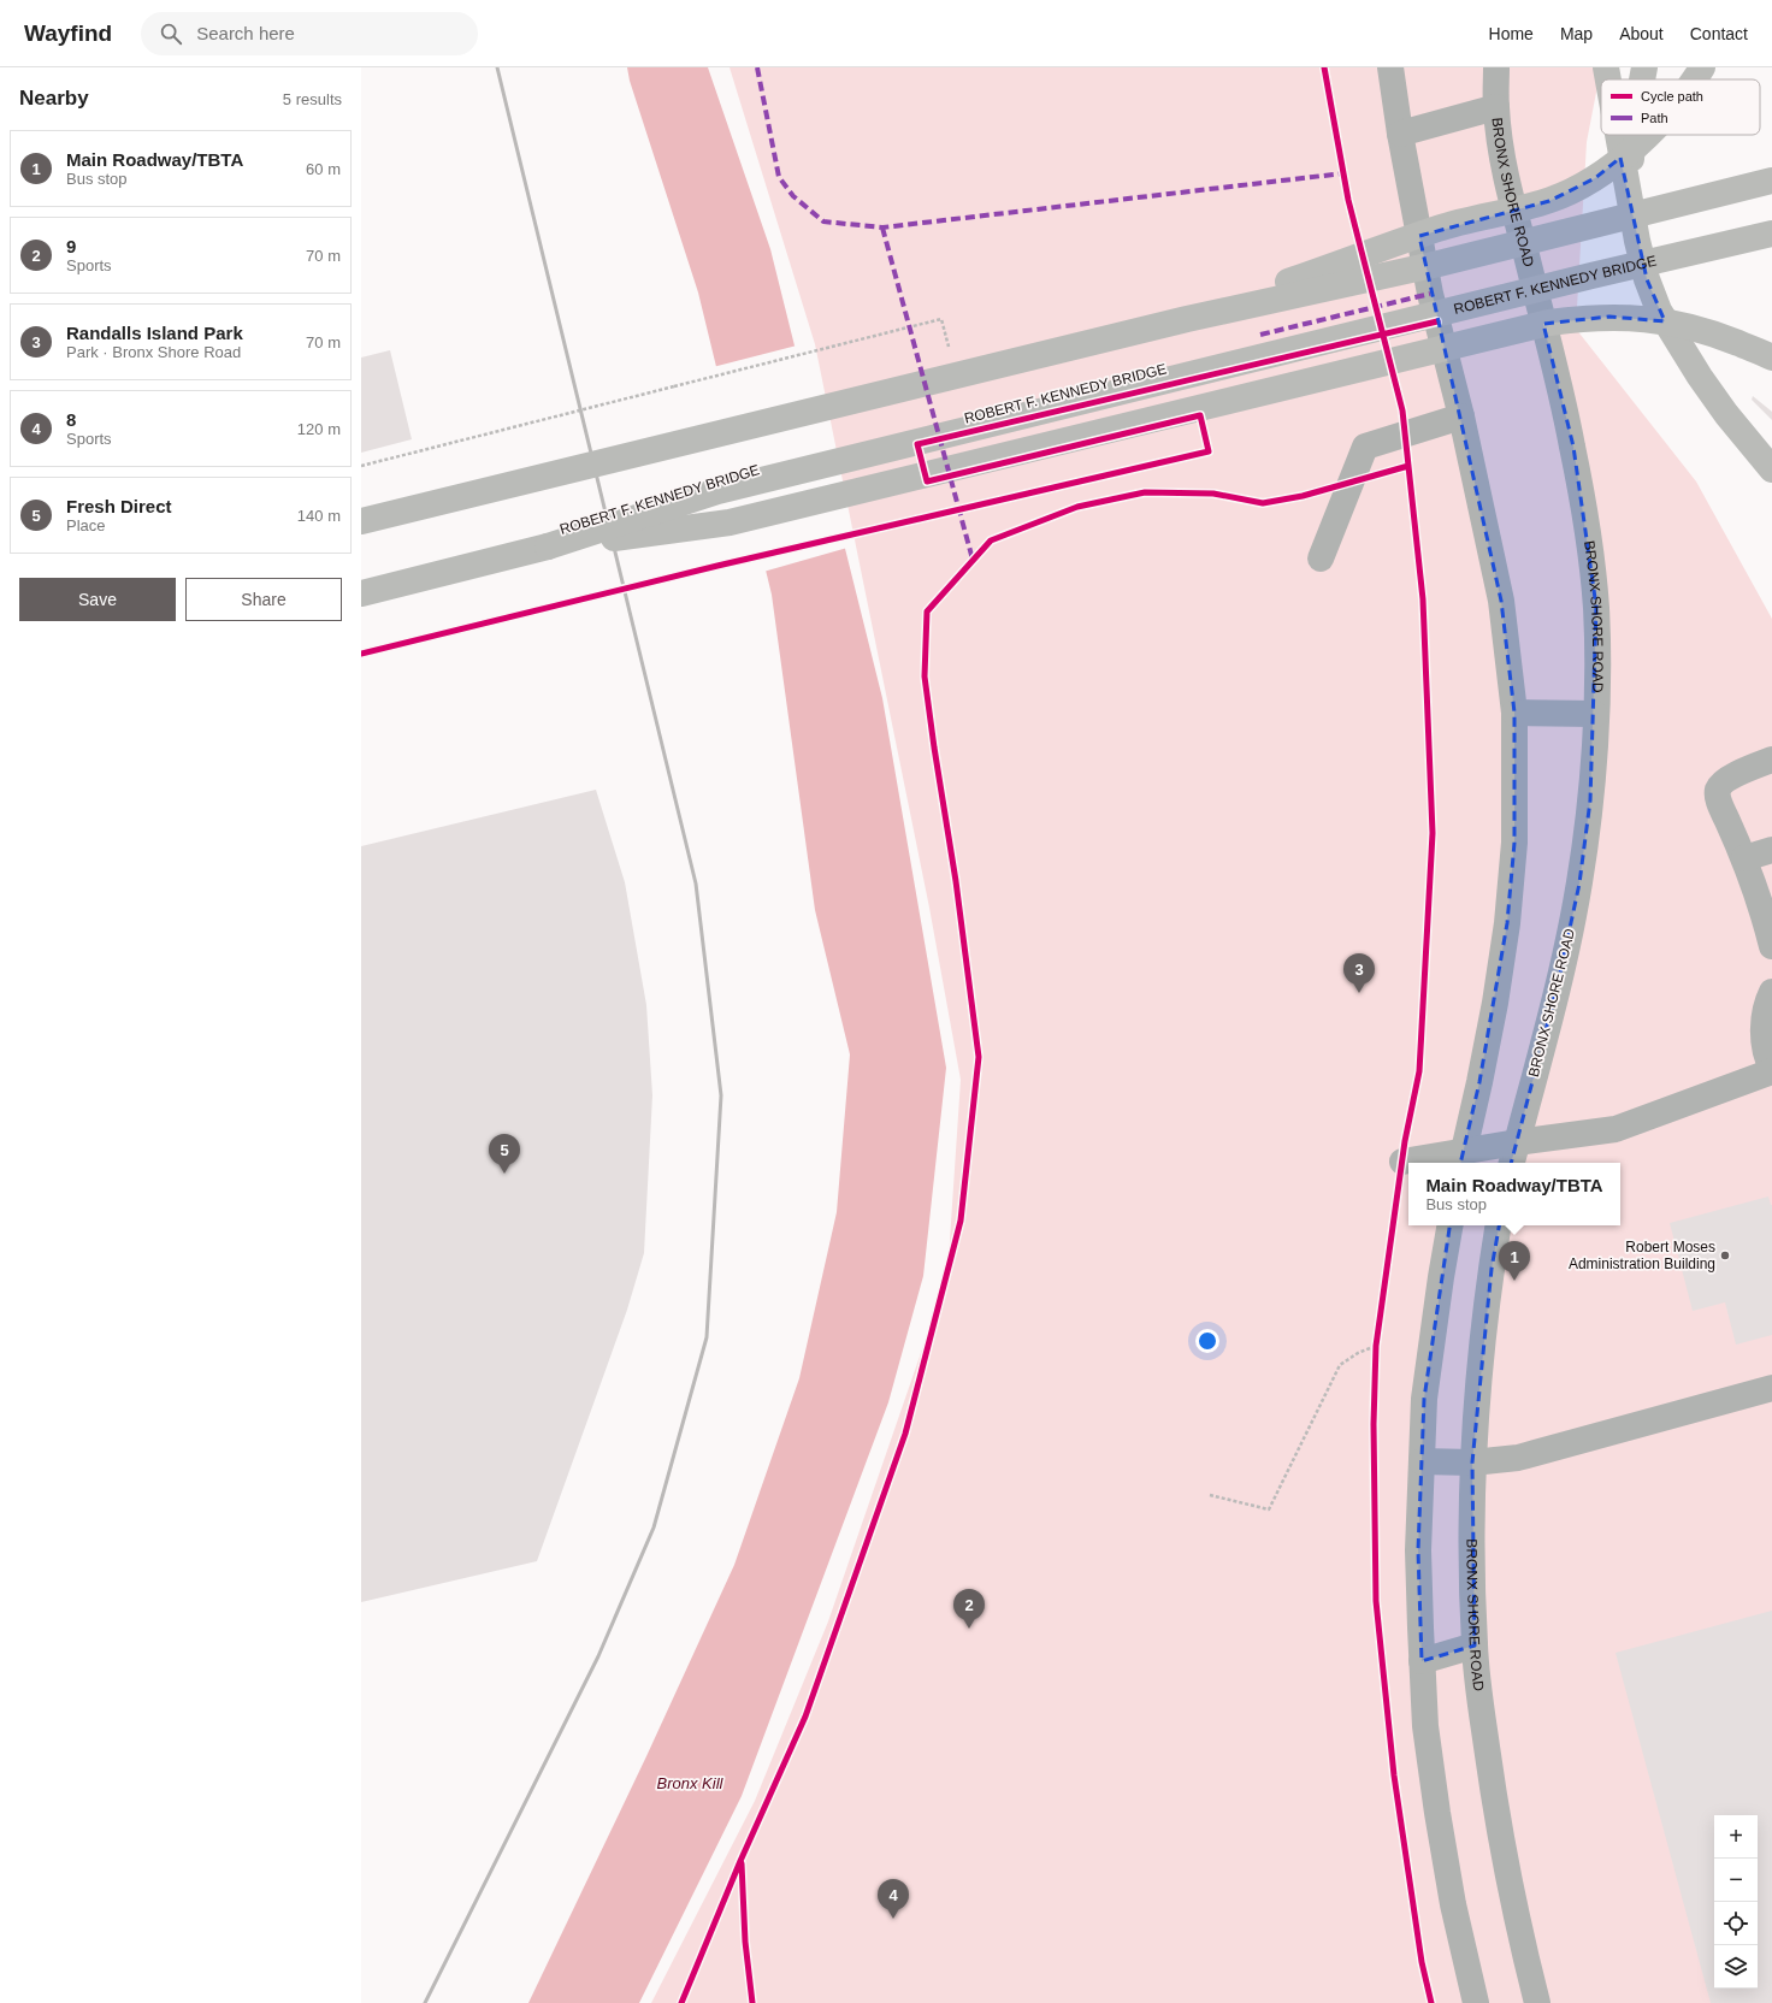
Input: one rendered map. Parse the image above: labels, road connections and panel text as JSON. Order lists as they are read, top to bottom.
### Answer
{
  "streets": {
    "highway": ["ROBERT F. KENNEDY BRIDGE"],
    "street": ["BRONX SHORE ROAD"]
  },
  "water": ["Bronx Kill"],
  "places": ["Robert Moses Administration Building"],
  "legend": ["Cycle path", "Path"],
  "page": {
    "header": "Wayfind",
    "search": "Search here",
    "nav": [
      "Home",
      "Map",
      "About",
      "Contact"
    ],
    "heading": ["Nearby", "5 results"],
    "list": [
      {
        "mark": "1",
        "name": "Main Roadway/TBTA",
        "note": "Bus stop",
        "value": "60 m"
      },
      {
        "mark": "2",
        "name": "9",
        "note": "Sports",
        "value": "70 m"
      },
      {
        "mark": "3",
        "name": "Randalls Island Park",
        "note": "Park · Bronx Shore Road",
        "value": "70 m"
      },
      {
        "mark": "4",
        "name": "8",
        "note": "Sports",
        "value": "120 m"
      },
      {
        "mark": "5",
        "name": "Fresh Direct",
        "note": "Place",
        "value": "140 m"
      }
    ],
    "buttons": ["Save", "Share"],
    "pins": [
      "3",
      "5",
      "1",
      "2",
      "4"
    ],
    "popup": ["Main Roadway/TBTA", "Bus stop"],
    "map_buttons": ["+", "−"]
  }
}
